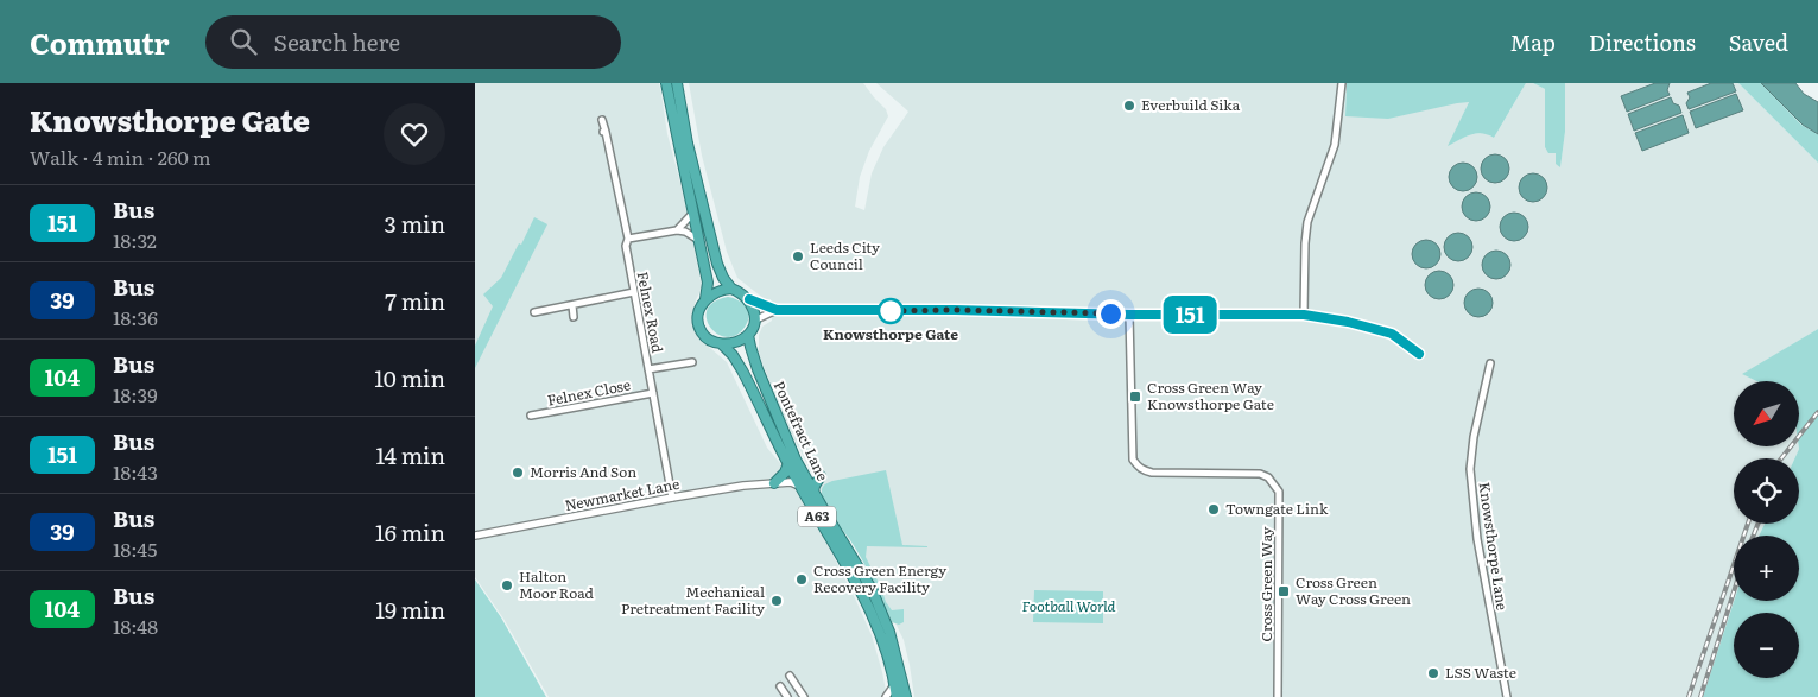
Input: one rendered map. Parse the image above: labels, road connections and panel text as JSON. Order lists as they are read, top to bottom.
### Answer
{
  "streets": {
    "highway": ["Pontefract Lane", "A63"],
    "street": [
      "Felnex Road",
      "Felnex Close",
      "Newmarket Lane",
      "Knowsthorpe Lane",
      "Cross Green Way"
    ]
  },
  "crossings": [
    ["Felnex Road", "Felnex Close"],
    ["Felnex Road", "Newmarket Lane"],
    ["Pontefract Lane", "Newmarket Lane"],
    ["Pontefract Lane", "A63"]
  ],
  "parks": ["Football World"],
  "places": {
    "other": [
      "Everbuild Sika",
      "Leeds City Council",
      "Knowsthorpe Gate",
      "Morris And Son",
      "Towngate Link",
      "Cross Green Energy Recovery Facility",
      "Halton Moor Road",
      "Mechanical Pretreatment Facility",
      "LSS Waste"
    ],
    "transit": ["Cross Green Way Knowsthorpe Gate", "Cross Green Way Cross Green"]
  },
  "lines": ["bus line 151"],
  "north": "bottom left",
  "page": {
    "header": "Commutr",
    "search": "Search here",
    "nav": ["Map", "Directions", "Saved"],
    "heading": ["Knowsthorpe Gate", "Walk · 4 min · 260 m"],
    "on_map": "151",
    "list": [
      {
        "mark": "151",
        "name": "Bus",
        "note": "18:32",
        "value": "3 min"
      },
      {
        "mark": "39",
        "name": "Bus",
        "note": "18:36",
        "value": "7 min"
      },
      {
        "mark": "104",
        "name": "Bus",
        "note": "18:39",
        "value": "10 min"
      },
      {
        "mark": "151",
        "name": "Bus",
        "note": "18:43",
        "value": "14 min"
      },
      {
        "mark": "39",
        "name": "Bus",
        "note": "18:45",
        "value": "16 min"
      },
      {
        "mark": "104",
        "name": "Bus",
        "note": "18:48",
        "value": "19 min"
      }
    ],
    "map_buttons": ["+", "−"]
  }
}
